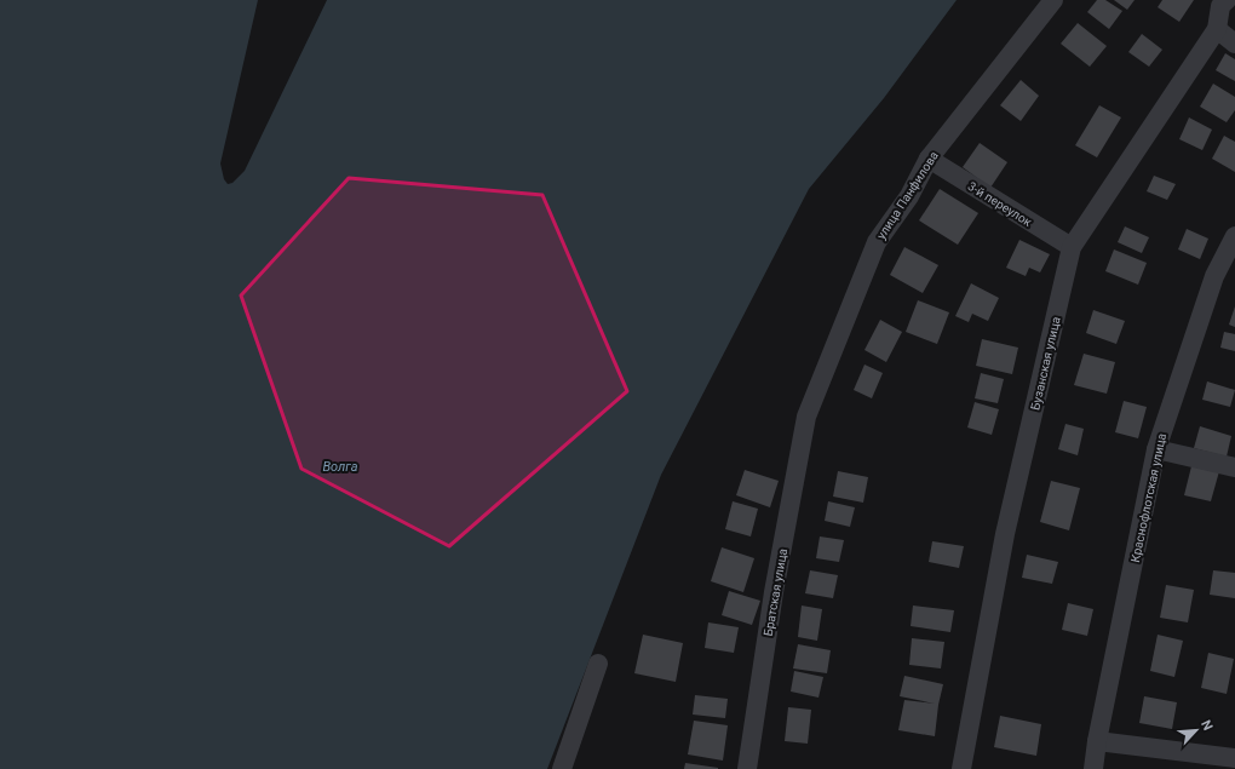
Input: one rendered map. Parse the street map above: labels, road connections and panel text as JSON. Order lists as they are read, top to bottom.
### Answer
{
  "streets": {
    "street": [
      "улица Панфилова",
      "3-й переулок",
      "Бузанская улица",
      "Краснофлотская улица",
      "Братская улица"
    ]
  },
  "crossings": [
    ["улица Панфилова", "3-й переулок"],
    ["улица Панфилова", "Братская улица"],
    ["3-й переулок", "Бузанская улица"]
  ],
  "water": ["Волга"],
  "north": "top right"
}
